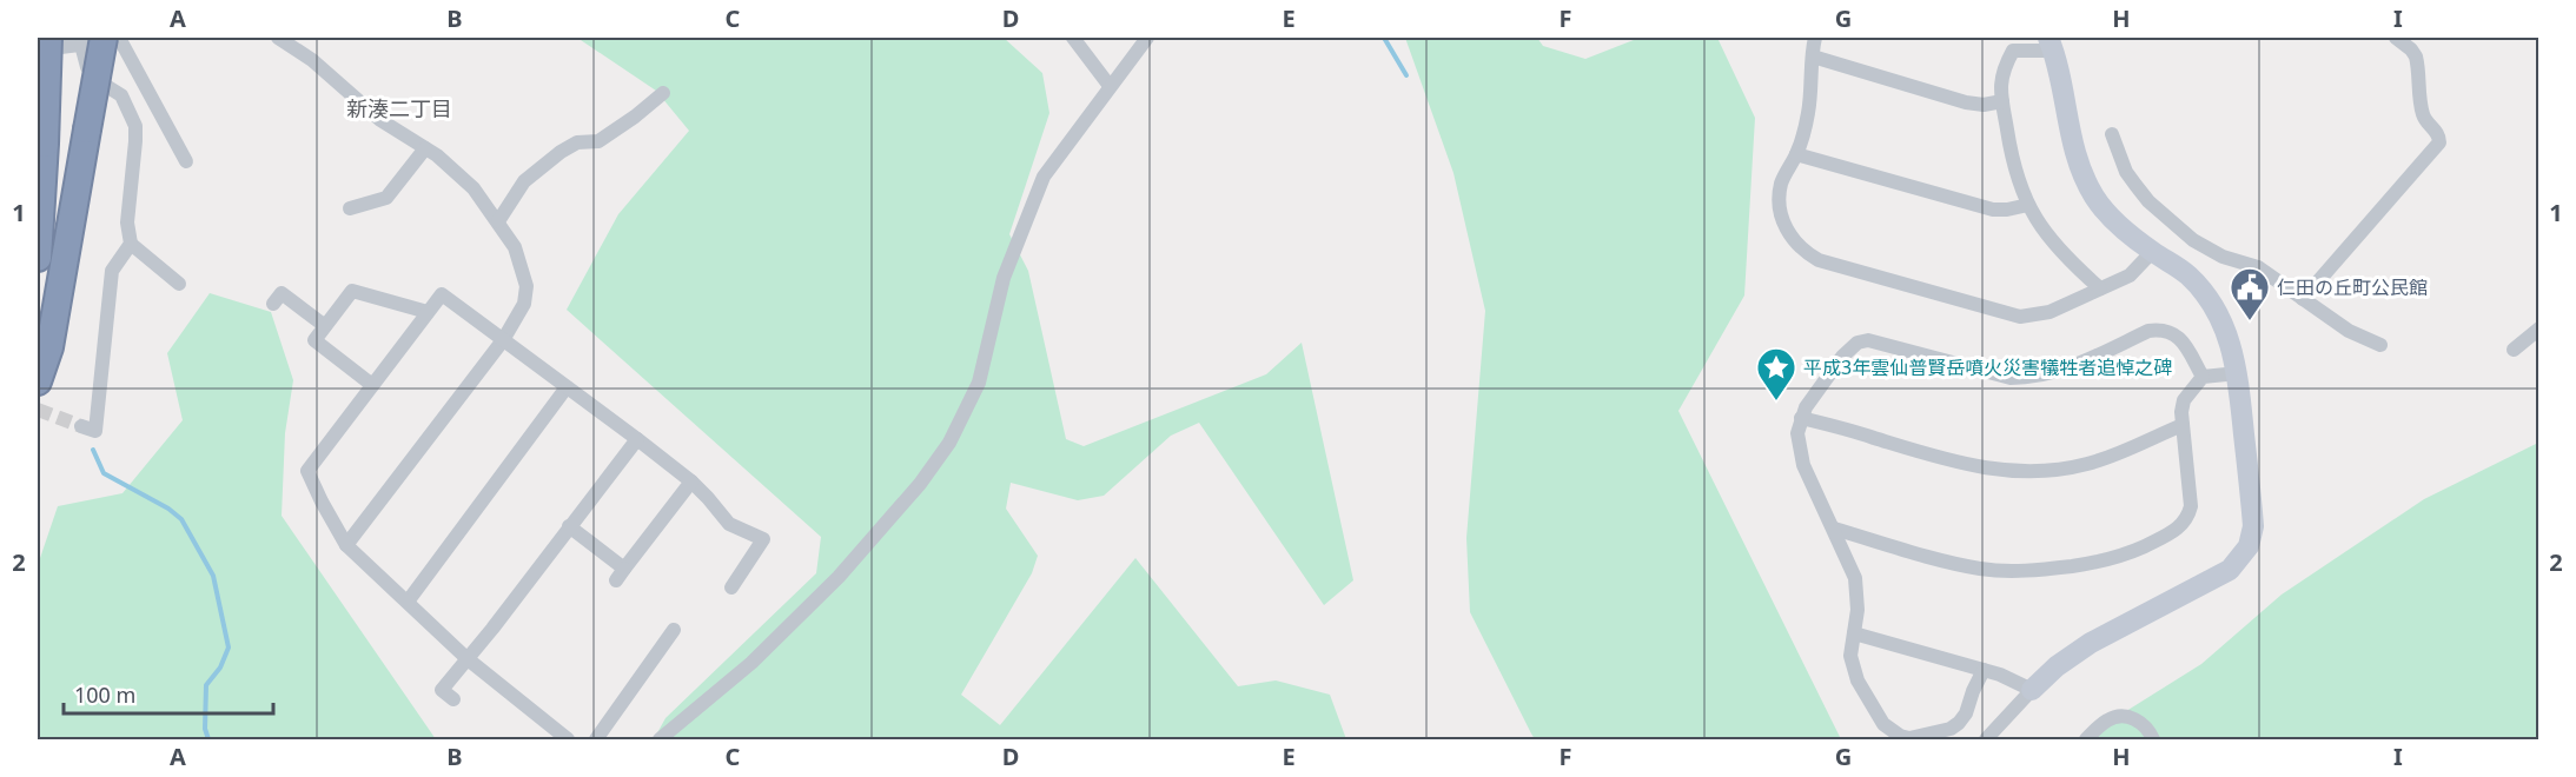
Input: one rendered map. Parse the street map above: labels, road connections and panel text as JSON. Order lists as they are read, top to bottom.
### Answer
{
  "districts": ["新湊二丁目"],
  "places": {
    "public building": ["仁田の丘町公民館"],
    "place": ["平成3年雲仙普賢岳噴火災害犠牲者追悼之碑"]
  },
  "scale_bar": "100 m",
  "grid": {
    "columns": [
      "A",
      "B",
      "C",
      "D",
      "E",
      "F",
      "G",
      "H",
      "I"
    ],
    "rows": ["1", "2"]
  }
}
